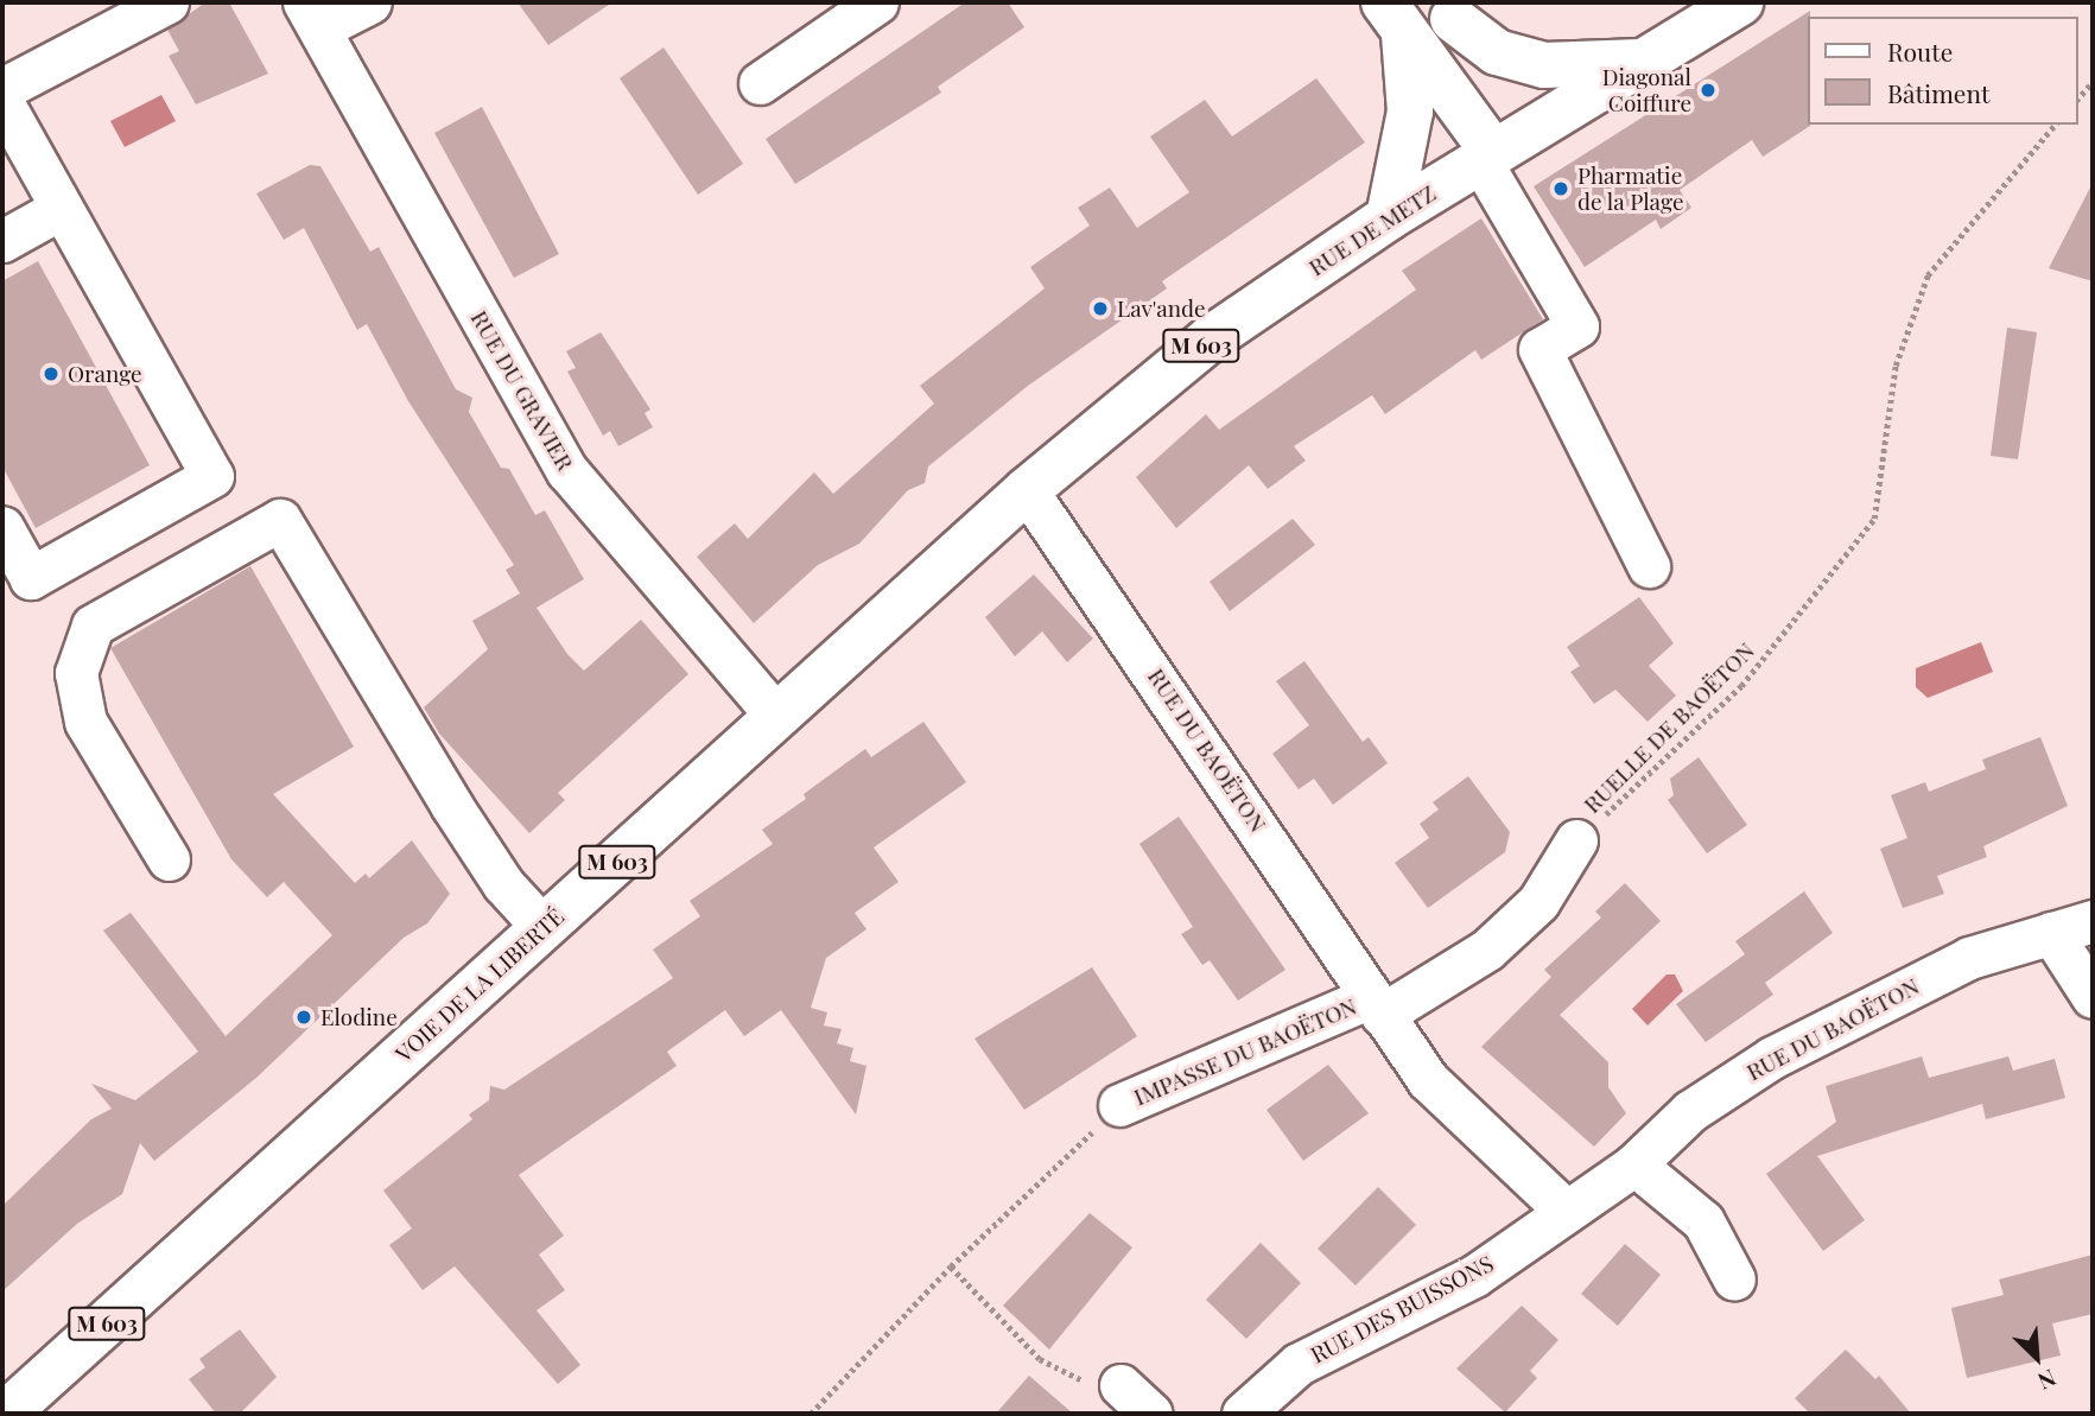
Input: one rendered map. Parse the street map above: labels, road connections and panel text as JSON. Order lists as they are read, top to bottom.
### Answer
{
  "streets": {
    "main road": ["RUE DE METZ", "M 603", "VOIE DE LA LIBERTÉ"],
    "street": [
      "RUE DU GRAVIER",
      "RUE DU BAOËTON",
      "IMPASSE DU BAOËTON",
      "RUE DES BUISSONS"
    ],
    "path": ["RUELLE DE BAOËTON"]
  },
  "crossings": [
    ["RUE DE METZ", "RUE DU BAOËTON"],
    ["RUE DE METZ", "VOIE DE LA LIBERTÉ"],
    ["RUE DU GRAVIER", "VOIE DE LA LIBERTÉ"],
    ["RUE DU BAOËTON", "VOIE DE LA LIBERTÉ"],
    ["RUE DU BAOËTON", "IMPASSE DU BAOËTON"],
    ["RUE DU BAOËTON", "RUE DES BUISSONS"]
  ],
  "places": [
    "Diagonal Coiffure",
    "Pharmatie de la Plage",
    "Lav'ande",
    "Orange",
    "Elodine"
  ],
  "legend": ["Route", "Bâtiment"],
  "north": "bottom right"
}
